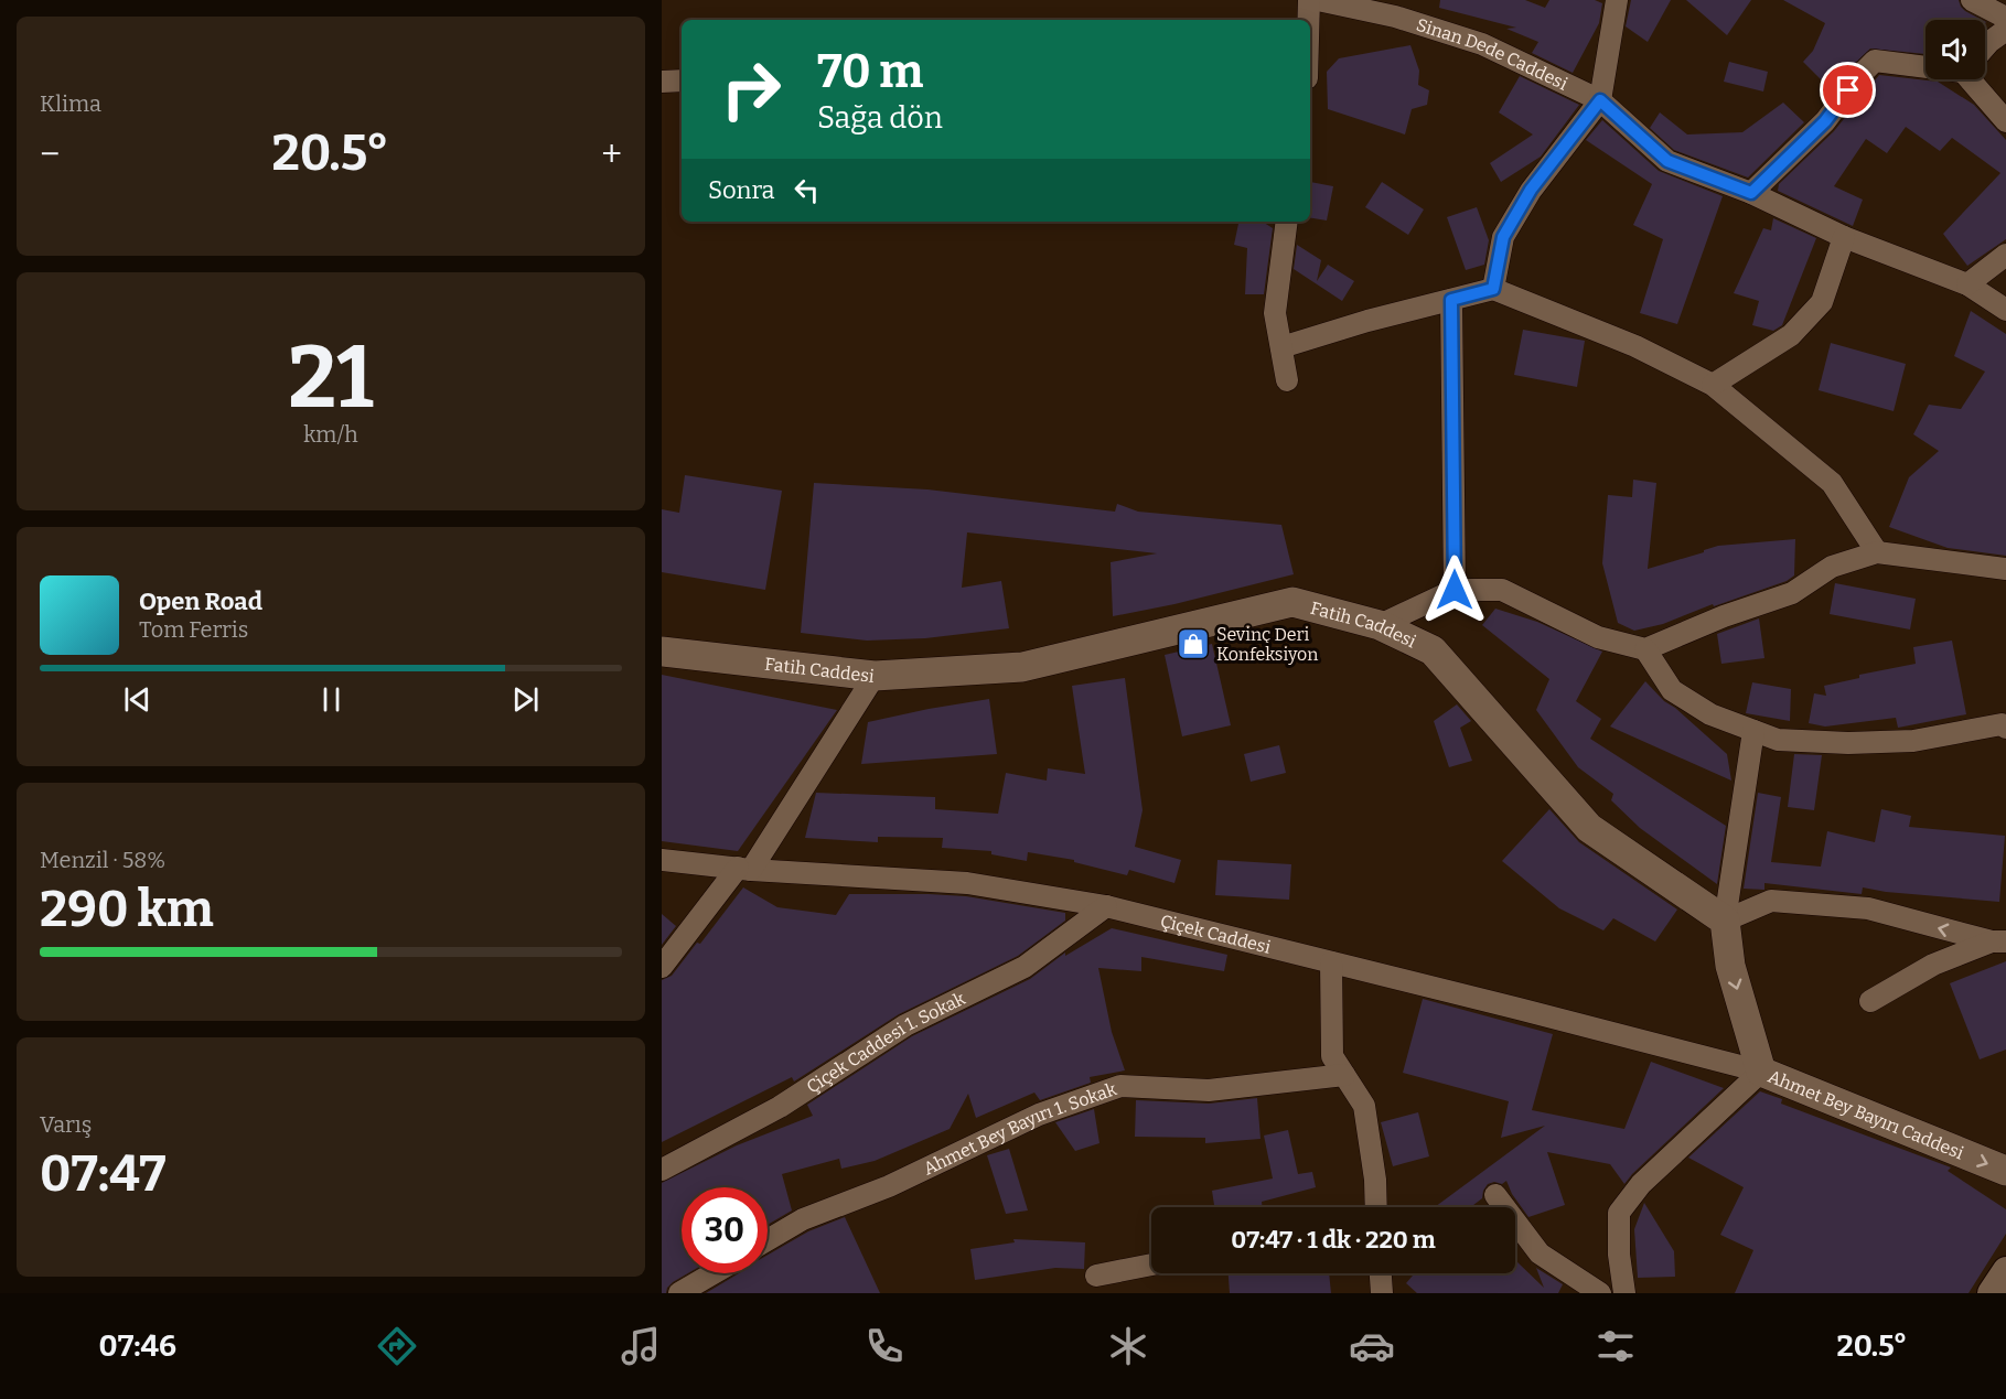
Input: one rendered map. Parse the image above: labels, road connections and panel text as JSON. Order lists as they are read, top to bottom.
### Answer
{
  "streets": {
    "main road": ["Fatih Caddesi", "Ahmet Bey Bayırı Caddesi"],
    "street": [
      "Sinan Dede Caddesi",
      "Çiçek Caddesi",
      "Çiçek Caddesi 1. Sokak",
      "Ahmet Bey Bayırı 1. Sokak"
    ]
  },
  "crossings": [
    ["Fatih Caddesi", "Ahmet Bey Bayırı Caddesi"],
    ["Çiçek Caddesi", "Çiçek Caddesi 1. Sokak"],
    ["Çiçek Caddesi", "Ahmet Bey Bayırı Caddesi"]
  ],
  "one_way": ["Ahmet Bey Bayırı Caddesi"],
  "places": {
    "shop": ["Sevinç Deri Konfeksiyon"]
  },
  "page": {
    "tile": [
      "Klima",
      ["21", "km/h"],
      ["Menzil · 58%", "290 km"],
      ["Varış", "07:47"]
    ],
    "turn": ["70 m", "Sağa dön"],
    "heat": ["−", "20.5°", "+"],
    "then": "Sonra",
    "song": ["Open Road", "Tom Ferris"],
    "limit": "30",
    "trip": "07:47 · 1 dk · 220 m",
    "tabs": ["07:46", "20.5°"]
  }
}
